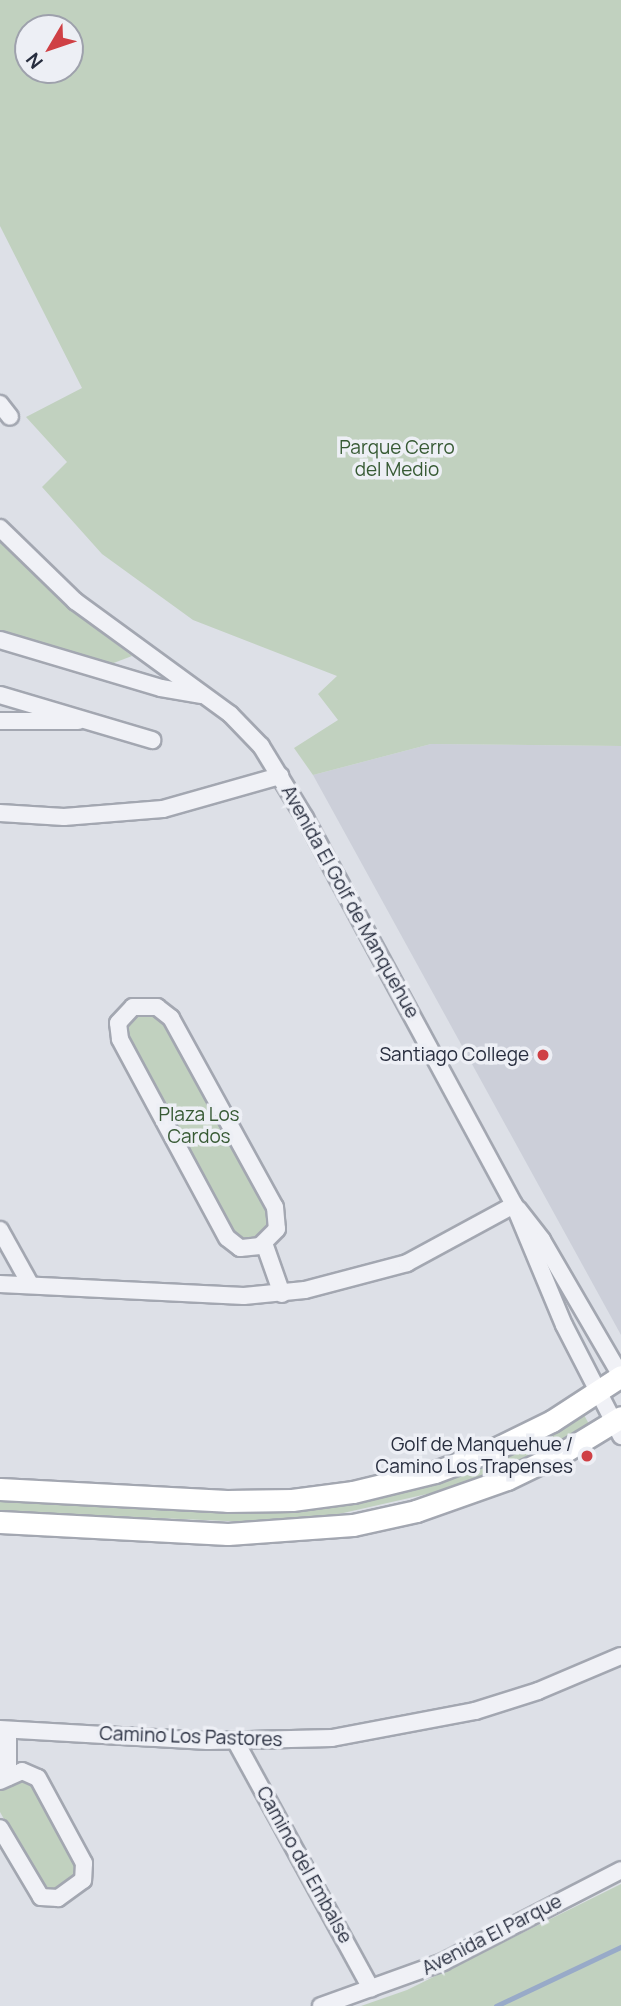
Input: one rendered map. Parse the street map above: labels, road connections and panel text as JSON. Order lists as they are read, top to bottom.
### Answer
{
  "streets": {
    "street": [
      "Avenida El Golf de Manquehue",
      "Camino Los Pastores",
      "Camino del Embalse",
      "Avenida El Parque"
    ]
  },
  "crossings": [
    ["Camino Los Pastores", "Camino del Embalse"],
    ["Camino del Embalse", "Avenida El Parque"]
  ],
  "parks": ["Parque Cerro del Medio", "Plaza Los Cardos"],
  "places": ["Santiago College", "Golf de Manquehue / Camino Los Trapenses"],
  "north": "bottom left"
}
